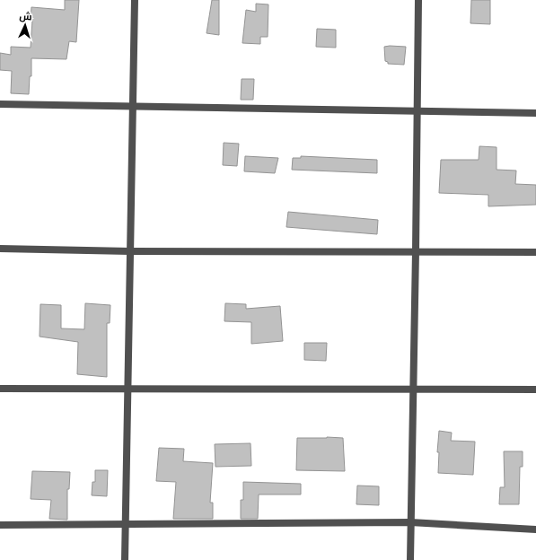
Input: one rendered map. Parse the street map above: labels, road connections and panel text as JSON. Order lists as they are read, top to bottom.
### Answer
{
  "north": "top"
}
